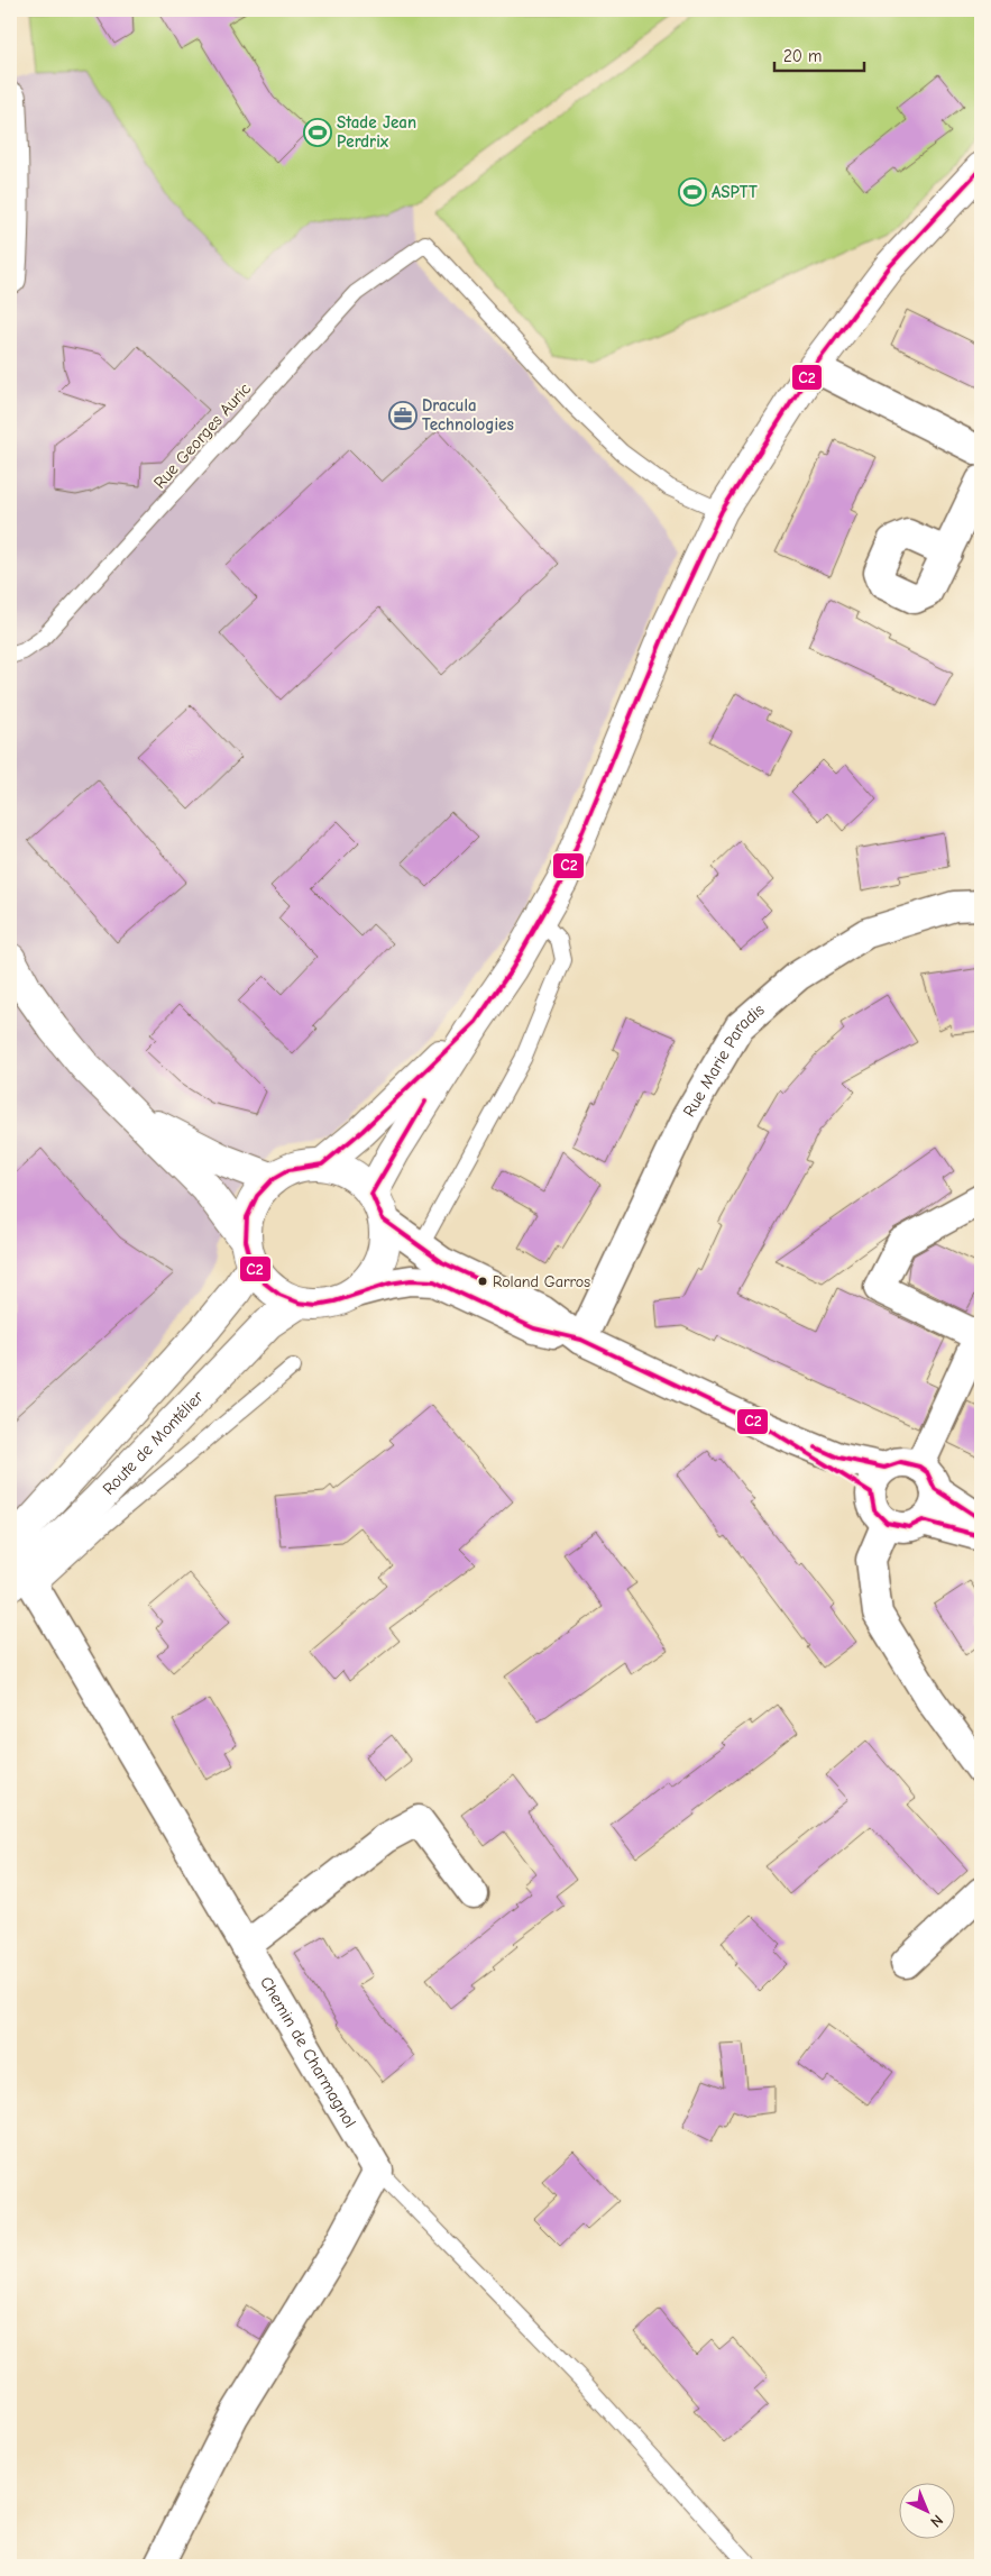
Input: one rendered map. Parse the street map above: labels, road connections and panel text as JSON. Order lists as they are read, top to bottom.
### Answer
{
  "streets": {
    "main road": ["Route de Montélier"],
    "street": ["Rue Marie Paradis", "Chemin de Charmagnol"],
    "lane": ["Rue Georges Auric"]
  },
  "crossings": [
    ["Route de Montélier", "Chemin de Charmagnol"]
  ],
  "places": {
    "sports": ["Stade Jean Perdrix", "ASPTT"],
    "office": ["Dracula Technologies"],
    "other": ["Roland Garros"]
  },
  "lines": ["transit line C2"],
  "scale_bar": "20 m",
  "north": "bottom right"
}
